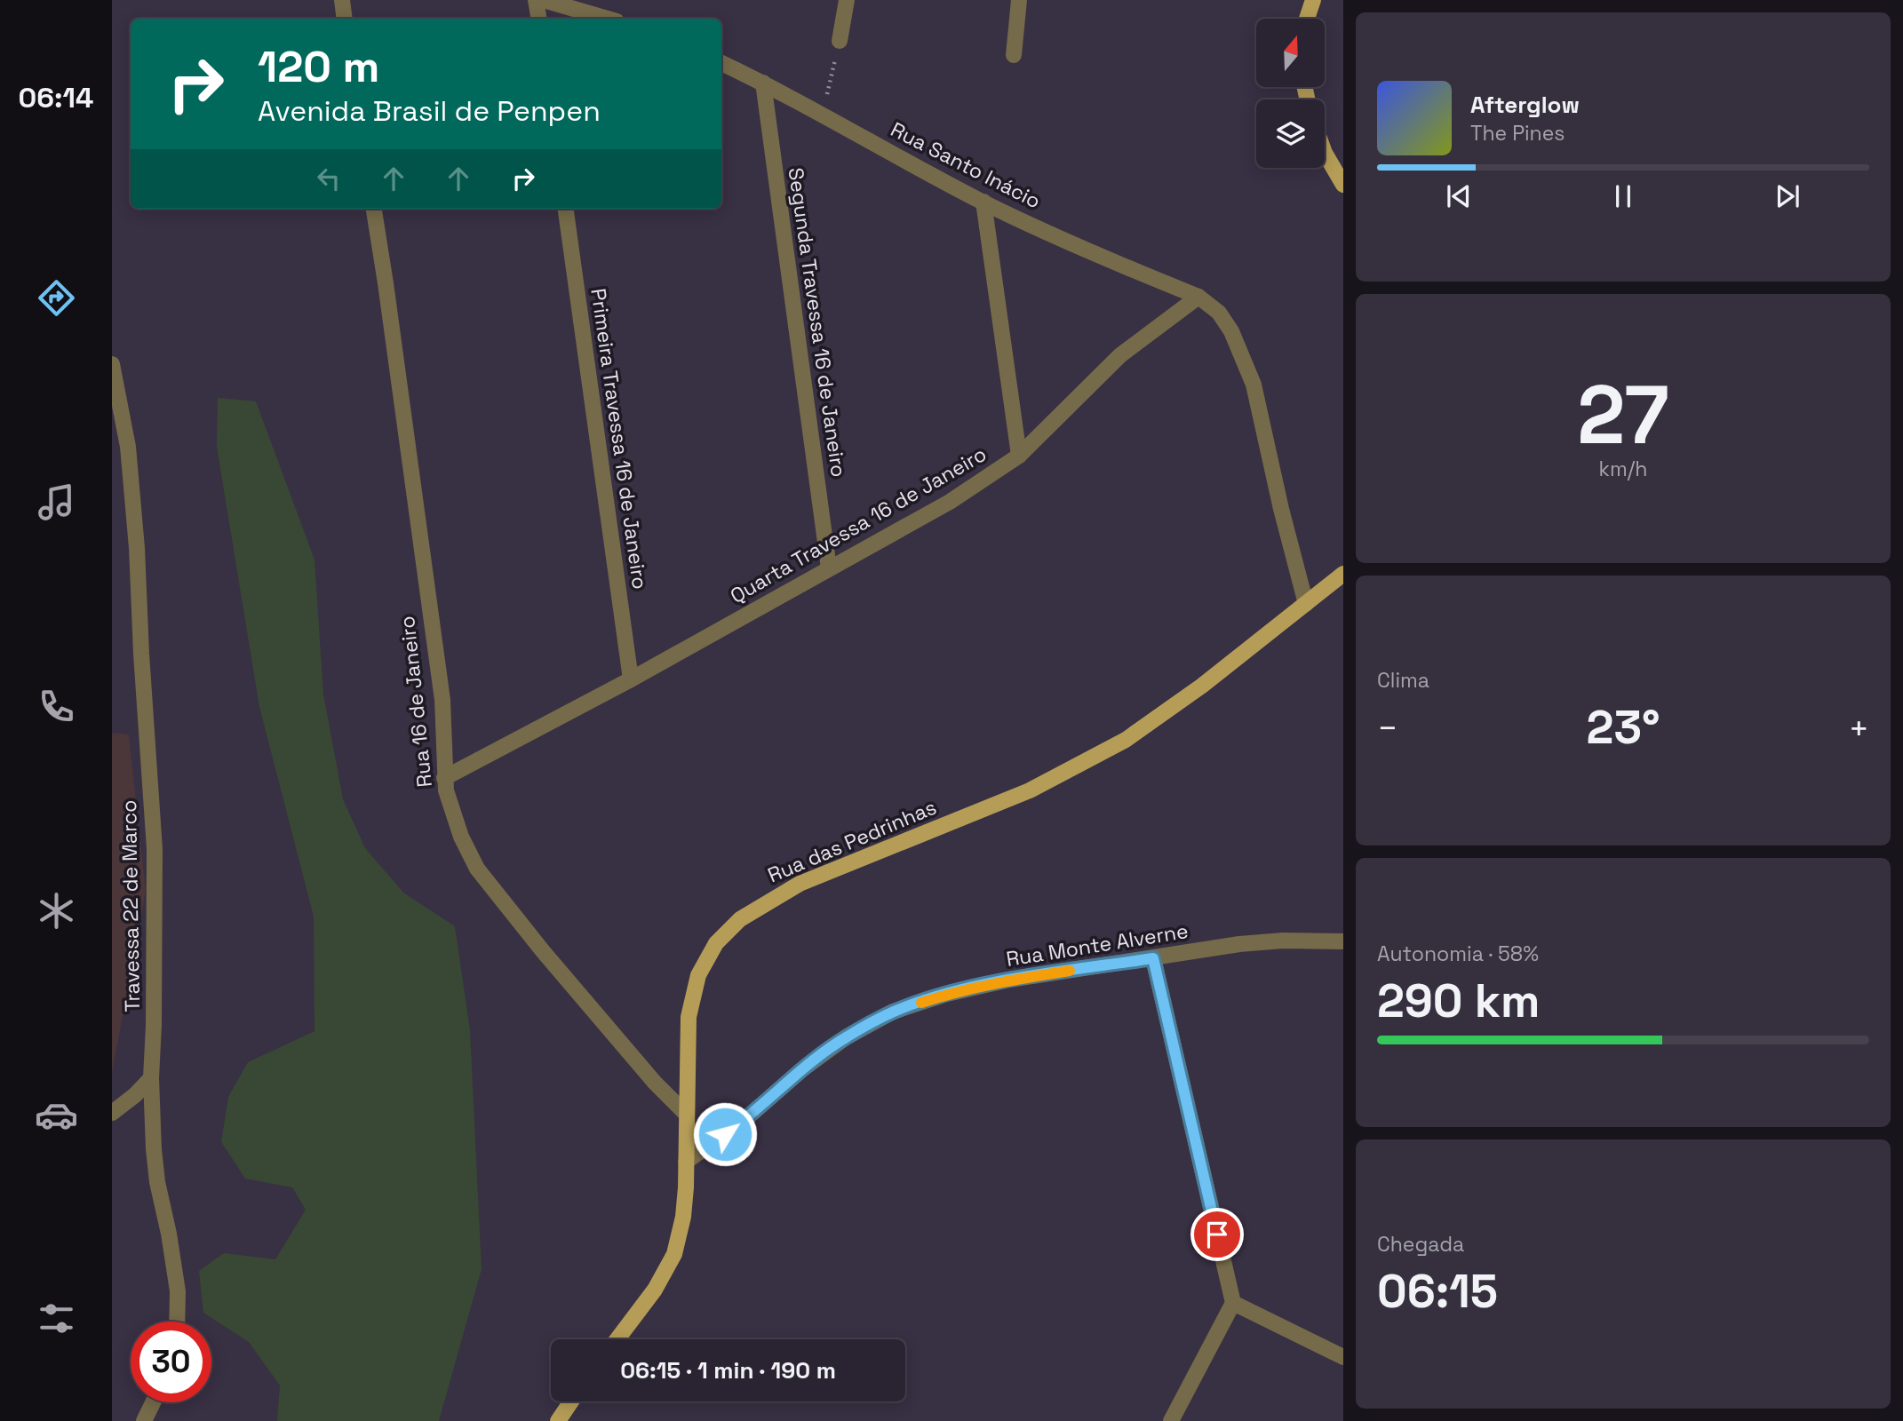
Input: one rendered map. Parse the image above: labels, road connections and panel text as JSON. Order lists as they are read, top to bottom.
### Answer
{
  "streets": {
    "main road": ["Rua das Pedrinhas"],
    "street": [
      "Rua Santo Inácio",
      "Segunda Travessa 16 de Janeiro",
      "Primeira Travessa 16 de Janeiro",
      "Quarta Travessa 16 de Janeiro",
      "Rua 16 de Janeiro",
      "Travessa 22 de Marco",
      "Rua Monte Alverne"
    ]
  },
  "crossings": [
    ["Rua Santo Inácio", "Segunda Travessa 16 de Janeiro"],
    ["Rua Santo Inácio", "Quarta Travessa 16 de Janeiro"],
    ["Segunda Travessa 16 de Janeiro", "Quarta Travessa 16 de Janeiro"],
    ["Primeira Travessa 16 de Janeiro", "Quarta Travessa 16 de Janeiro"],
    ["Quarta Travessa 16 de Janeiro", "Rua 16 de Janeiro"],
    ["Rua 16 de Janeiro", "Rua das Pedrinhas"],
    ["Rua das Pedrinhas", "Rua Monte Alverne"]
  ],
  "north": "top",
  "page": {
    "tabs": "06:14",
    "turn": ["120 m", "Avenida Brasil de Penpen"],
    "song": ["Afterglow", "The Pines"],
    "tile": [
      ["27", "km/h"],
      "Clima",
      ["Autonomia · 58%", "290 km"],
      ["Chegada", "06:15"]
    ],
    "heat": ["−", "23°", "+"],
    "limit": "30",
    "trip": "06:15 · 1 min · 190 m"
  }
}
